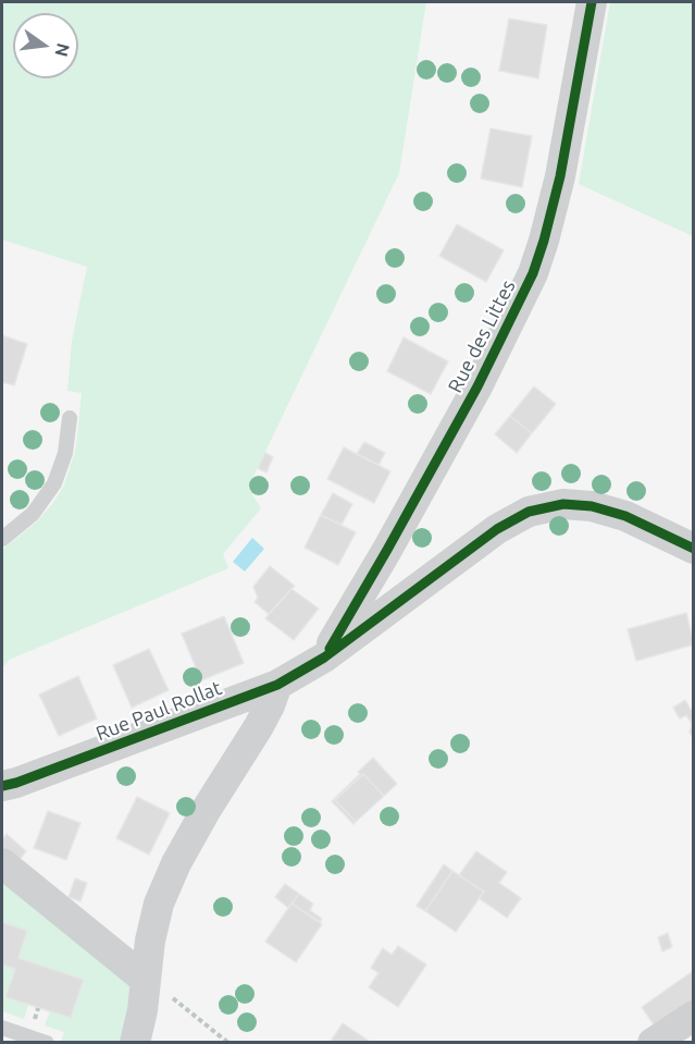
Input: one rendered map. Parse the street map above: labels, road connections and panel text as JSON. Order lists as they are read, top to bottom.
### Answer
{
  "streets": {
    "street": ["Rue des Littes", "Rue Paul Rollat"]
  },
  "crossings": [
    ["Rue des Littes", "Rue Paul Rollat"]
  ],
  "north": "right"
}
